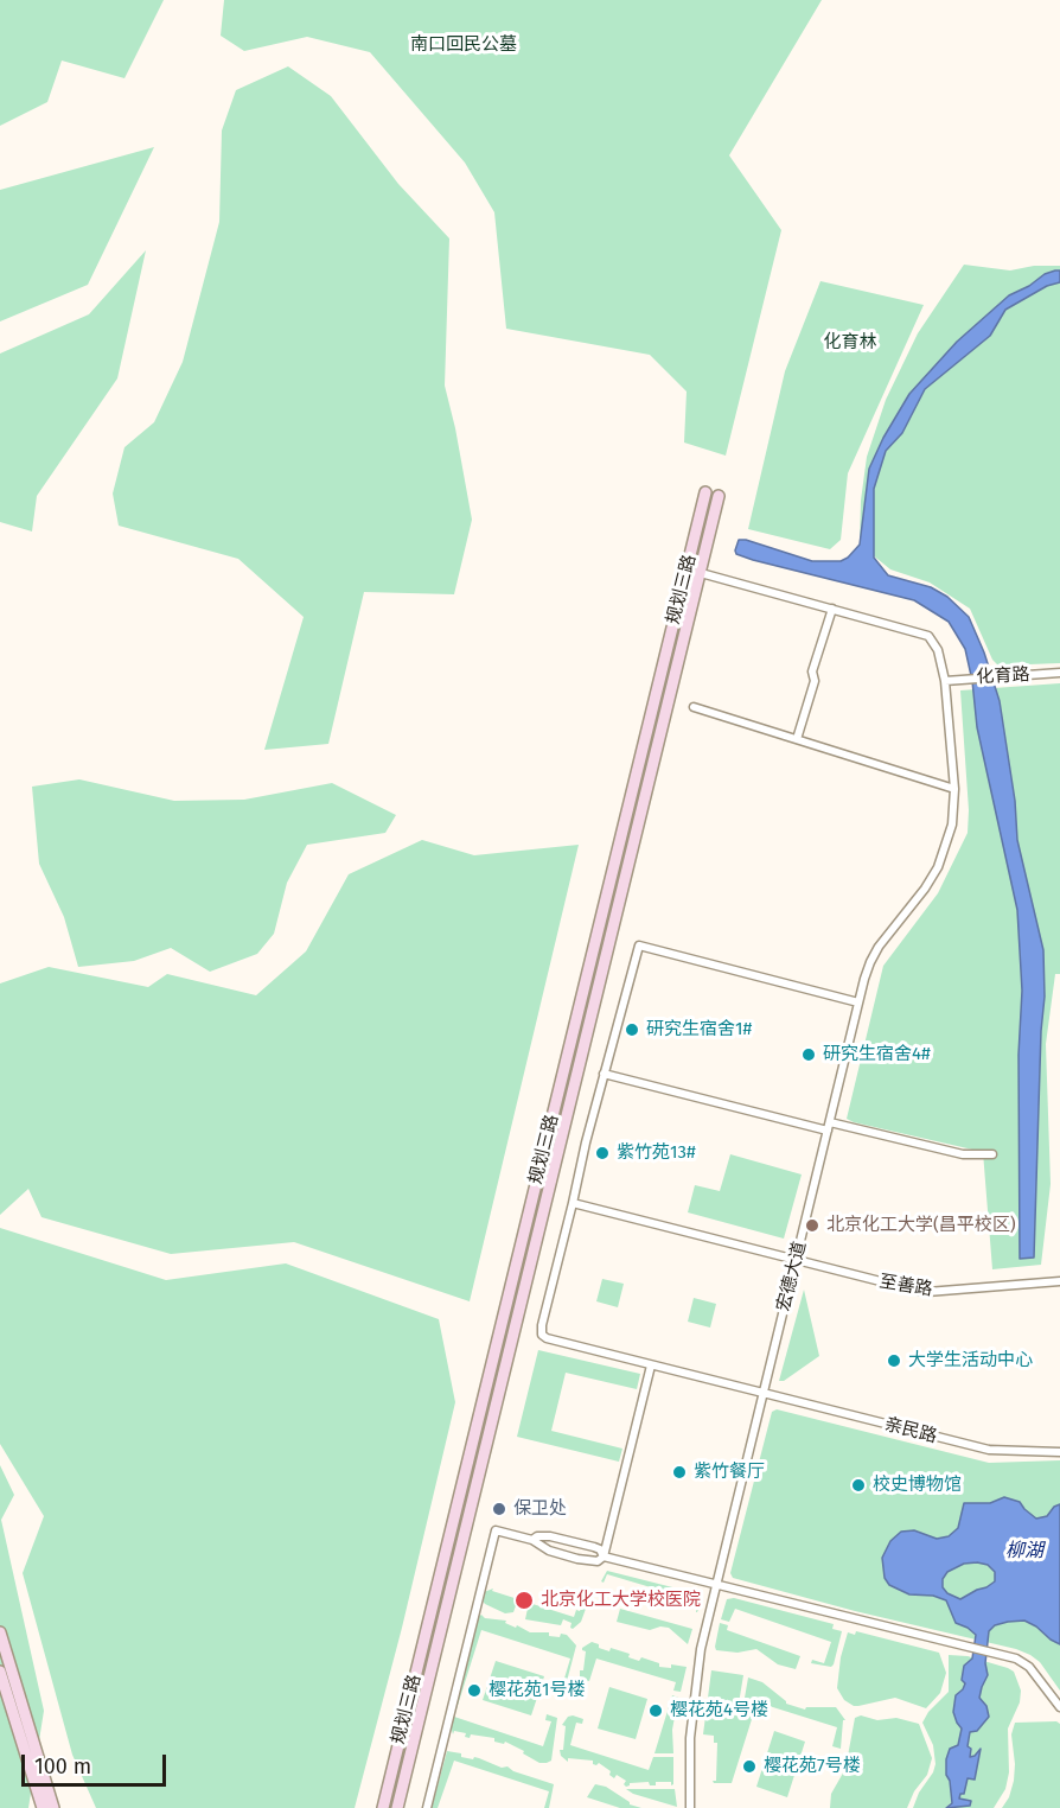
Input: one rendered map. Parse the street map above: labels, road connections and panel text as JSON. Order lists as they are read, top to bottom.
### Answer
{
  "streets": {
    "main road": ["规划三路"],
    "street": [
      "化育路",
      "宏德大道",
      "至善路",
      "亲民路"
    ]
  },
  "crossings": [
    ["化育路", "宏德大道"],
    ["宏德大道", "至善路"],
    ["宏德大道", "亲民路"],
    ["至善路", "亲民路"]
  ],
  "water": ["柳湖"],
  "parks": ["南口回民公墓", "化育林"],
  "places": [
    "研究生宿舍1#",
    "研究生宿舍4#",
    "紫竹苑13#",
    "北京化工大学(昌平校区)",
    "大学生活动中心",
    "紫竹餐厅",
    "校史博物馆",
    "保卫处",
    "北京化工大学校医院",
    "樱花苑1号楼",
    "樱花苑4号楼",
    "樱花苑7号楼"
  ],
  "scale_bar": "100 m"
}
